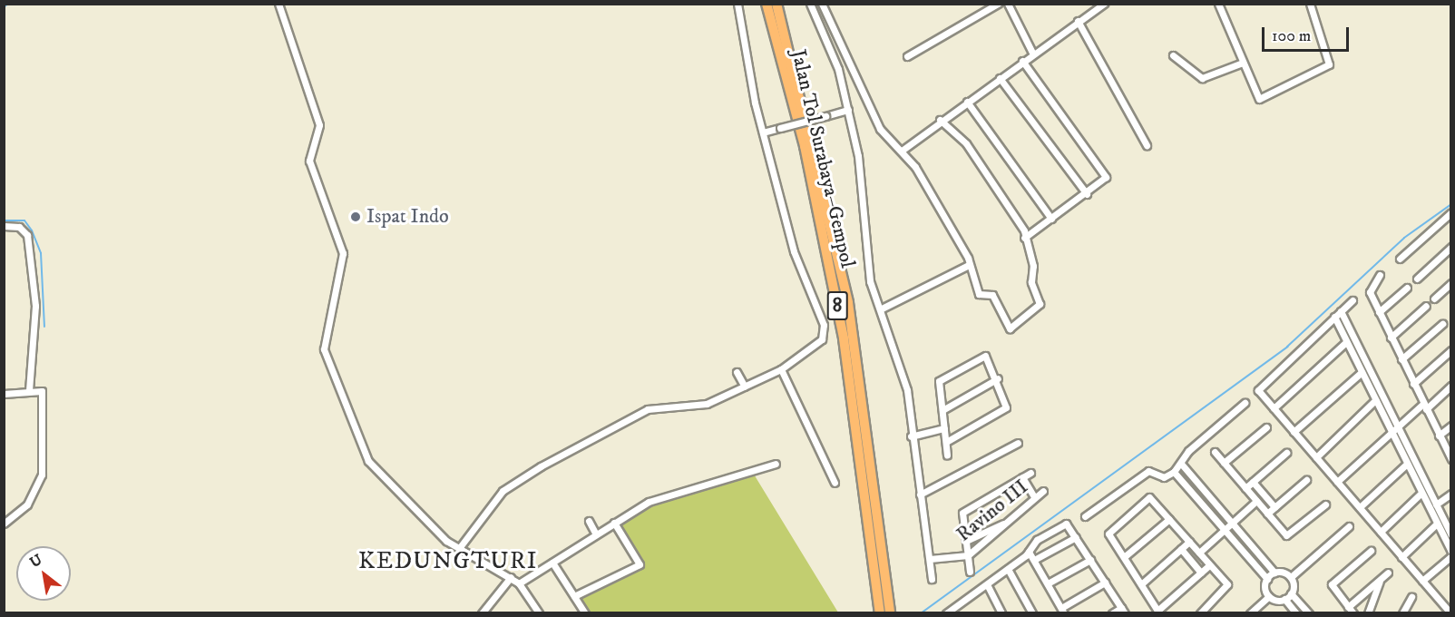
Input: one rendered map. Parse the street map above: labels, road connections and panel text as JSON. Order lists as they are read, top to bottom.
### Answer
{
  "streets": {
    "highway": ["Jalan Tol Surabaya–Gempol", "8"],
    "street": ["Ravino III"]
  },
  "districts": ["KEDUNGTURI"],
  "places": ["Ispat Indo"],
  "scale_bar": "100 m",
  "north": "top left"
}
